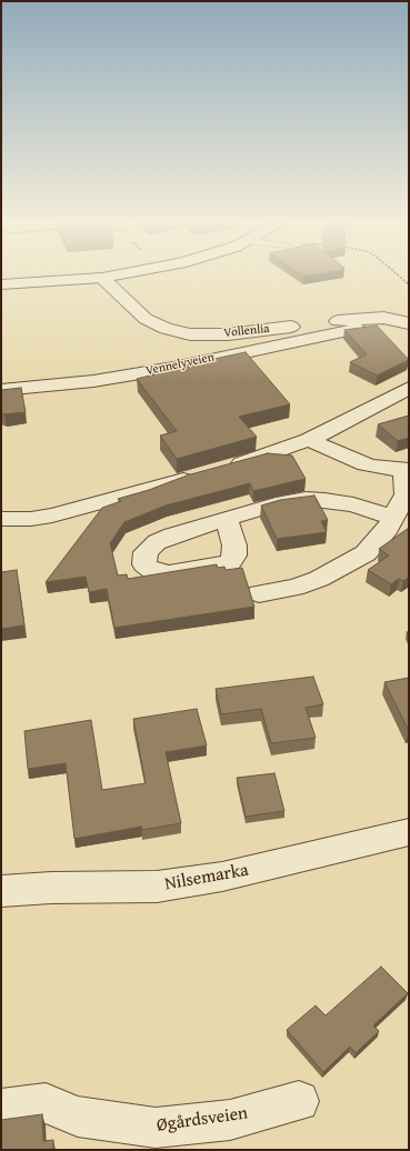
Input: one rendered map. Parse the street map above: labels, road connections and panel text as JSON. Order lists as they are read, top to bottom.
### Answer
{
  "streets": {
    "street": [
      "Vollenlia",
      "Vennelyveien",
      "Nilsemarka",
      "Øgårdsveien"
    ]
  }
}
